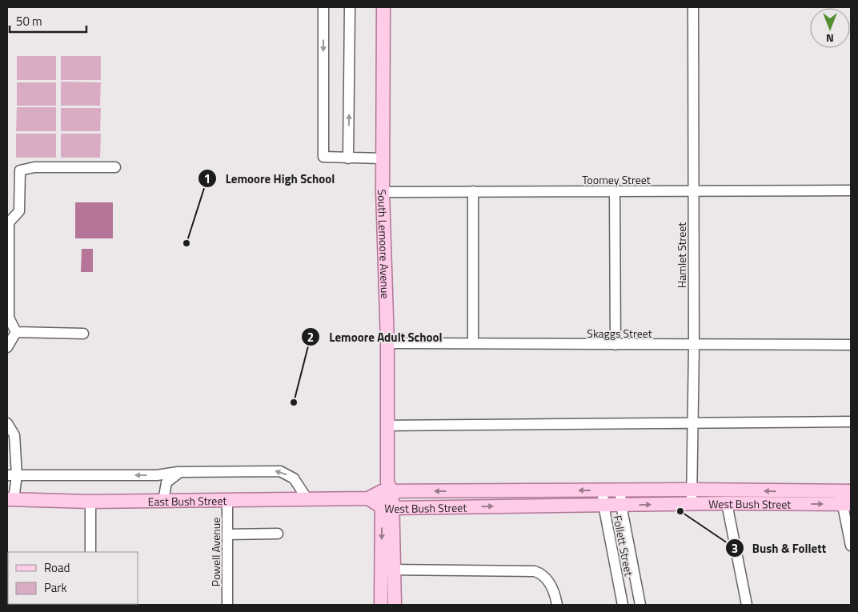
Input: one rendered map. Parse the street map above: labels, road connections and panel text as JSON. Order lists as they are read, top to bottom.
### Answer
{
  "streets": {
    "main road": ["South Lemoore Avenue", "East Bush Street", "West Bush Street"],
    "street": [
      "Toomey Street",
      "Hamlet Street",
      "Skaggs Street",
      "Follett Street",
      "Powell Avenue"
    ]
  },
  "crossings": [
    ["Toomey Street", "South Lemoore Avenue"],
    ["Toomey Street", "Hamlet Street"],
    ["South Lemoore Avenue", "Skaggs Street"],
    ["South Lemoore Avenue", "West Bush Street"],
    ["Hamlet Street", "Skaggs Street"],
    ["Hamlet Street", "West Bush Street"],
    ["East Bush Street", "West Bush Street"],
    ["East Bush Street", "Powell Avenue"],
    ["West Bush Street", "Follett Street"]
  ],
  "places": ["Lemoore High School", "Lemoore Adult School", "Bush & Follett"],
  "legend": ["Road", "Park"],
  "scale_bar": "50 m",
  "north": "bottom"
}
